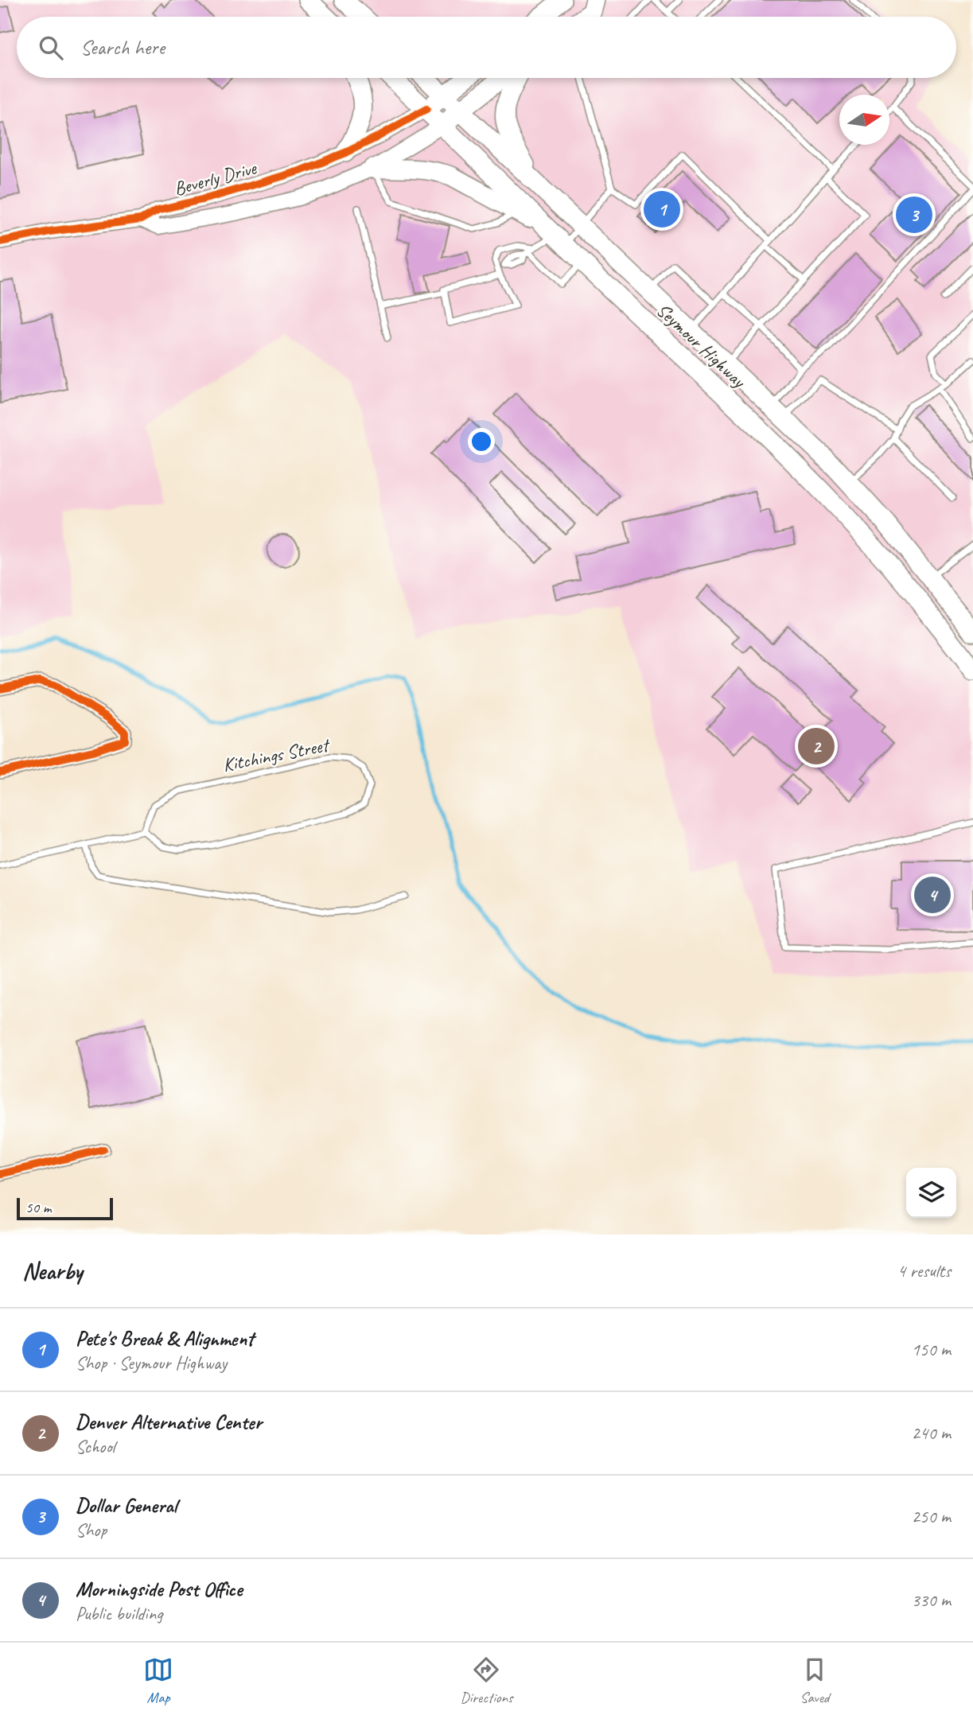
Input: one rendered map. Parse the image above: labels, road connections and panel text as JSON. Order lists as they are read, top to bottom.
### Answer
{
  "streets": {
    "main road": ["Seymour Highway"],
    "street": ["Beverly Drive"],
    "lane": ["Kitchings Street"]
  },
  "crossings": [
    ["Beverly Drive", "Seymour Highway"]
  ],
  "scale_bar": "50 m",
  "north": "right",
  "page": {
    "search": "Search here",
    "pins": [
      "1",
      "3",
      "2",
      "4"
    ],
    "scale": "50 m",
    "heading": ["Nearby", "4 results"],
    "list": [
      {
        "mark": "1",
        "name": "Pete's Break & Alignment",
        "note": "Shop · Seymour Highway",
        "value": "150 m"
      },
      {
        "mark": "2",
        "name": "Denver Alternative Center",
        "note": "School",
        "value": "240 m"
      },
      {
        "mark": "3",
        "name": "Dollar General",
        "note": "Shop",
        "value": "250 m"
      },
      {
        "mark": "4",
        "name": "Morningside Post Office",
        "note": "Public building",
        "value": "330 m"
      }
    ],
    "nav": ["Map", "Directions", "Saved"]
  }
}
